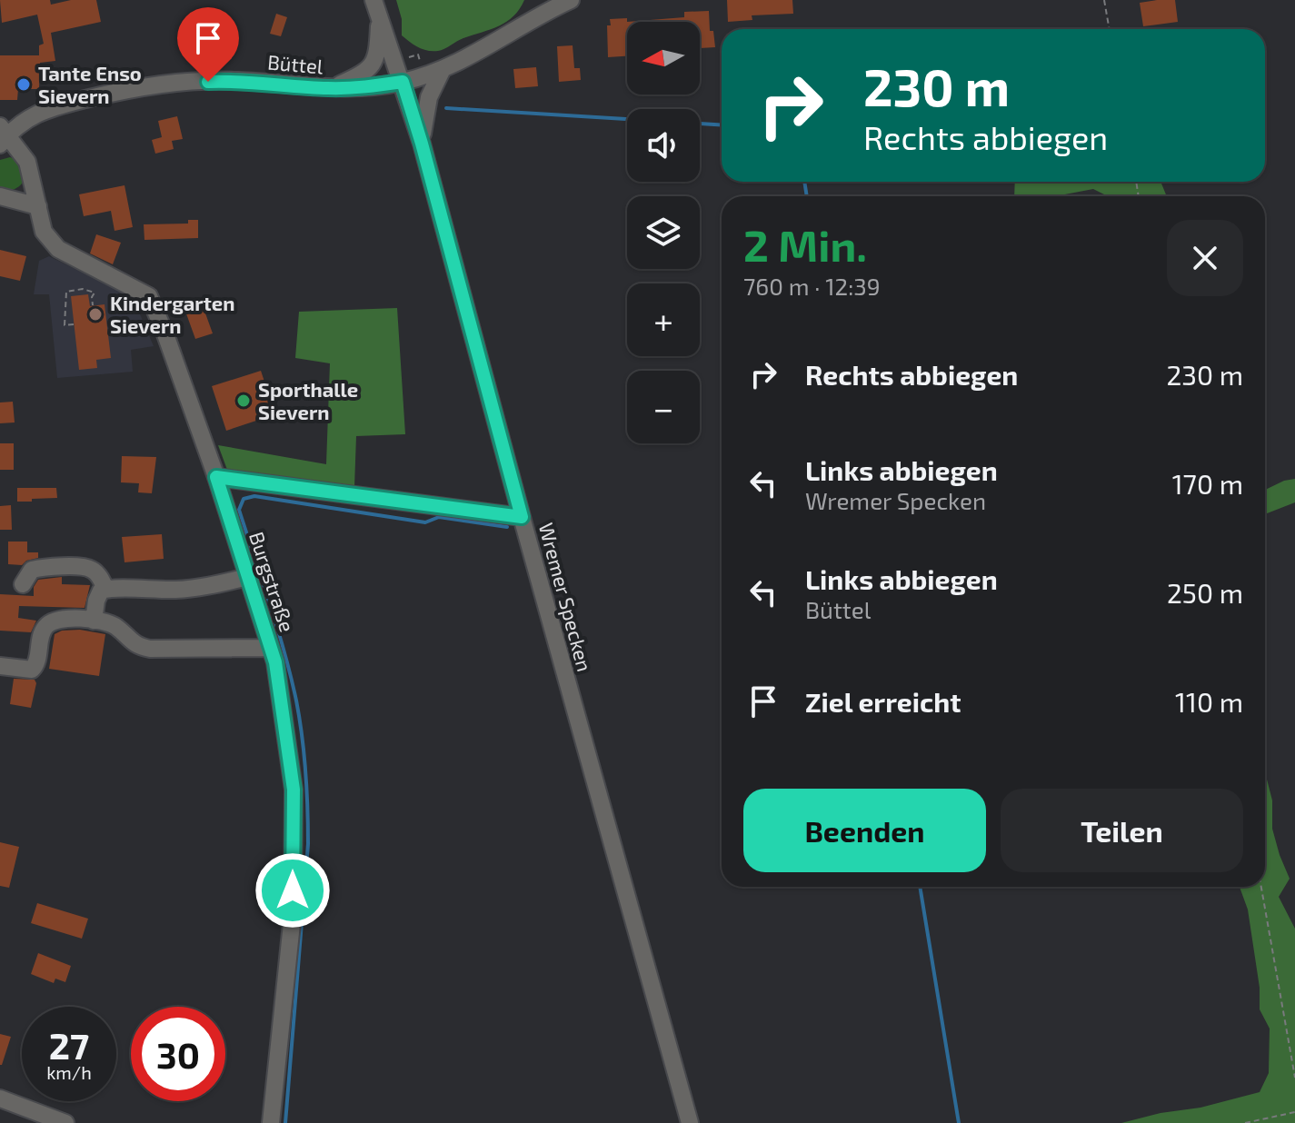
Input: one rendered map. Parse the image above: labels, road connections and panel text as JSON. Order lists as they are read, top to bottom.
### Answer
{
  "streets": {
    "street": ["Büttel", "Burgstraße", "Wremer Specken"]
  },
  "crossings": [
    ["Büttel", "Burgstraße"],
    ["Büttel", "Wremer Specken"]
  ],
  "places": ["Tante Enso Sievern", "Kindergarten Sievern", "Sporthalle Sievern"],
  "north": "left",
  "page": {
    "map_buttons": ["+", "−"],
    "turn": ["230 m", "Rechts abbiegen"],
    "heading": ["2 Min.", "760 m · 12:39"],
    "list": [
      {
        "name": "Rechts abbiegen",
        "value": "230 m"
      },
      {
        "name": "Links abbiegen",
        "note": "Wremer Specken",
        "value": "170 m"
      },
      {
        "name": "Links abbiegen",
        "note": "Büttel",
        "value": "250 m"
      },
      {
        "name": "Ziel erreicht",
        "value": "110 m"
      }
    ],
    "buttons": ["Beenden", "Teilen"],
    "speed": "27 km/h",
    "limit": "30"
  }
}
